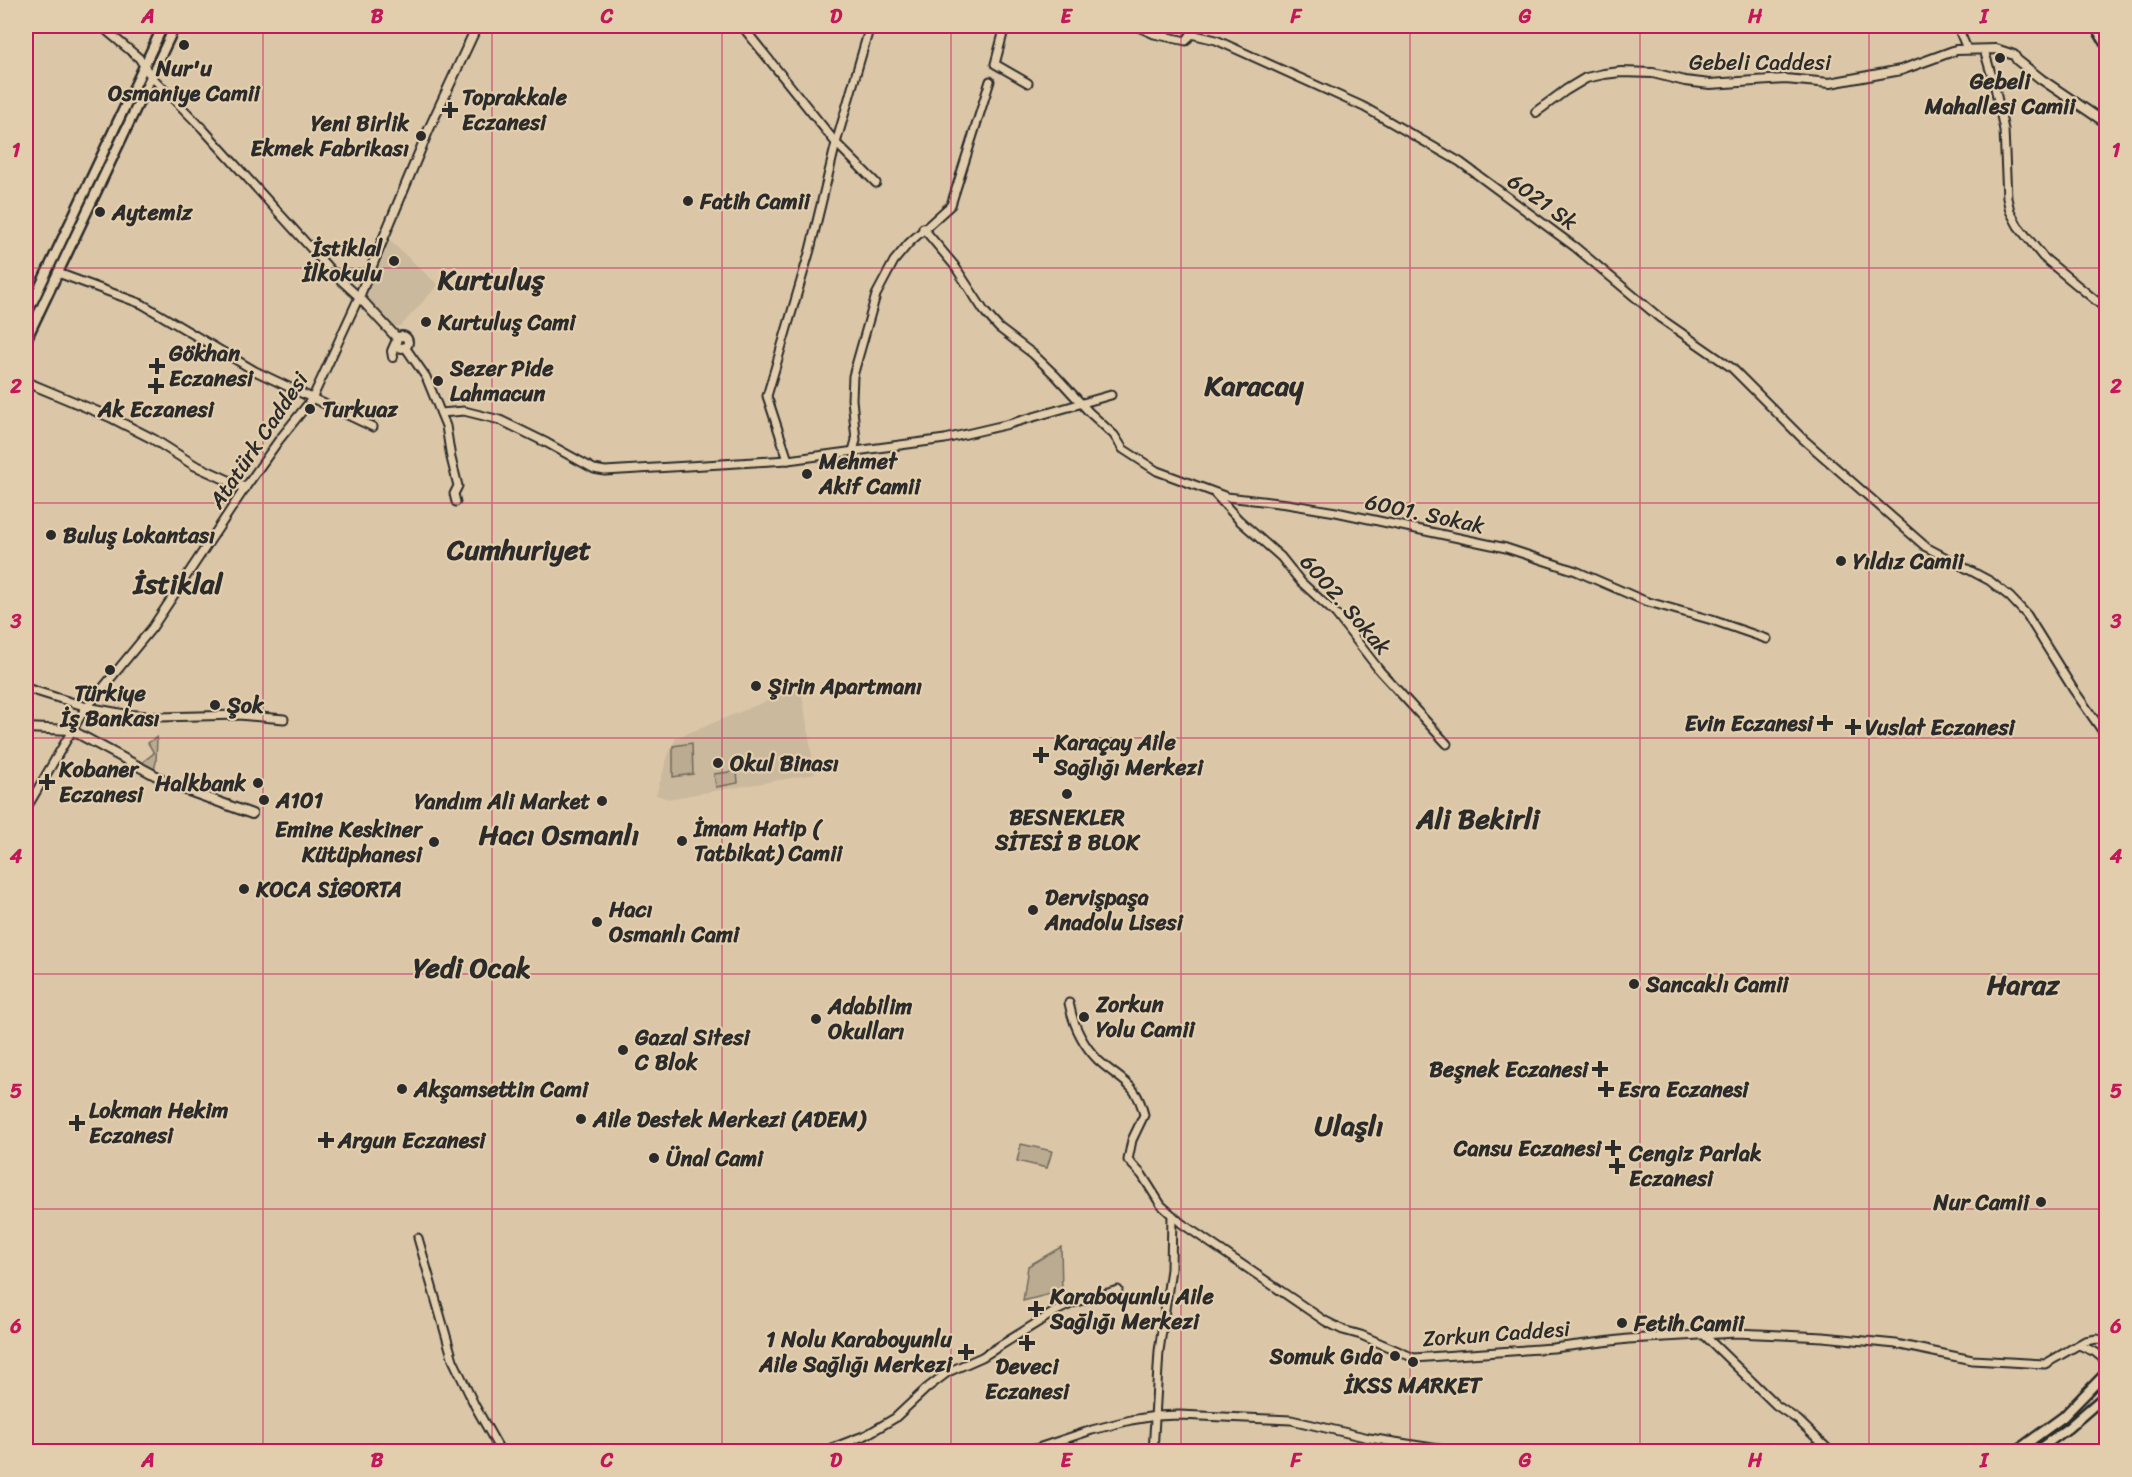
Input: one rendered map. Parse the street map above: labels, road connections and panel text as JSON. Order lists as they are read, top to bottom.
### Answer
{
  "streets": {
    "main road": ["Gebeli Caddesi", "Atatürk Caddesi"],
    "street": [
      "6021 Sk",
      "6001. Sokak",
      "6002. Sokak",
      "Zorkun Caddesi"
    ]
  },
  "crossings": [
    ["6001. Sokak", "6002. Sokak"]
  ],
  "districts": [
    "Kurtuluş",
    "Karacay",
    "Cumhuriyet",
    "İstiklal",
    "Ali Bekirli",
    "Hacı Osmanlı",
    "Yedi Ocak",
    "Haraz",
    "Ulaşlı"
  ],
  "places": {
    "other": [
      "Nur'u Osmaniye Camii",
      "Gebeli Mahallesi Camii",
      "Yeni Birlik Ekmek Fabrikası",
      "Fatih Camii",
      "Aytemiz",
      "İstiklal İlkokulu",
      "Kurtuluş Cami",
      "Sezer Pide Lahmacun",
      "Turkuaz",
      "Mehmet Akif Camii",
      "Buluş Lokantası",
      "Yıldız Camii",
      "Türkiye İş Bankası",
      "Şirin Apartmanı",
      "Şok",
      "Okul Binası",
      "Halkbank",
      "BESNEKLER SİTESİ B BLOK",
      "A101",
      "Yandım Ali Market",
      "İmam Hatip ( Tatbikat) Camii",
      "Emine Keskiner Kütüphanesi",
      "KOCA SİGORTA",
      "Dervişpaşa Anadolu Lisesi",
      "Hacı Osmanlı Cami",
      "Sancaklı Camii",
      "Zorkun Yolu Camii",
      "Adabilim Okulları",
      "Gazal Sitesi C Blok",
      "Akşamsettin Cami",
      "Aile Destek Merkezi (ADEM)",
      "Ünal Cami",
      "Nur Camii",
      "Fetih Camii",
      "Somuk Gıda",
      "İKSS MARKET"
    ],
    "health": [
      "Toprakkale Eczanesi",
      "Gökhan Eczanesi",
      "Ak Eczanesi",
      "Evin Eczanesi",
      "Vuslat Eczanesi",
      "Karaçay Aile Sağlığı Merkezi",
      "Kobaner Eczanesi",
      "Beşnek Eczanesi",
      "Esra Eczanesi",
      "Lokman Hekim Eczanesi",
      "Argun Eczanesi",
      "Cansu Eczanesi",
      "Cengiz Parlak Eczanesi",
      "Karaboyunlu Aile Sağlığı Merkezi",
      "Deveci Eczanesi",
      "1 Nolu Karaboyunlu Aile Sağlığı Merkezi"
    ]
  },
  "grid": {
    "columns": [
      "A",
      "B",
      "C",
      "D",
      "E",
      "F",
      "G",
      "H",
      "I"
    ],
    "rows": [
      "1",
      "2",
      "3",
      "4",
      "5",
      "6"
    ]
  }
}
